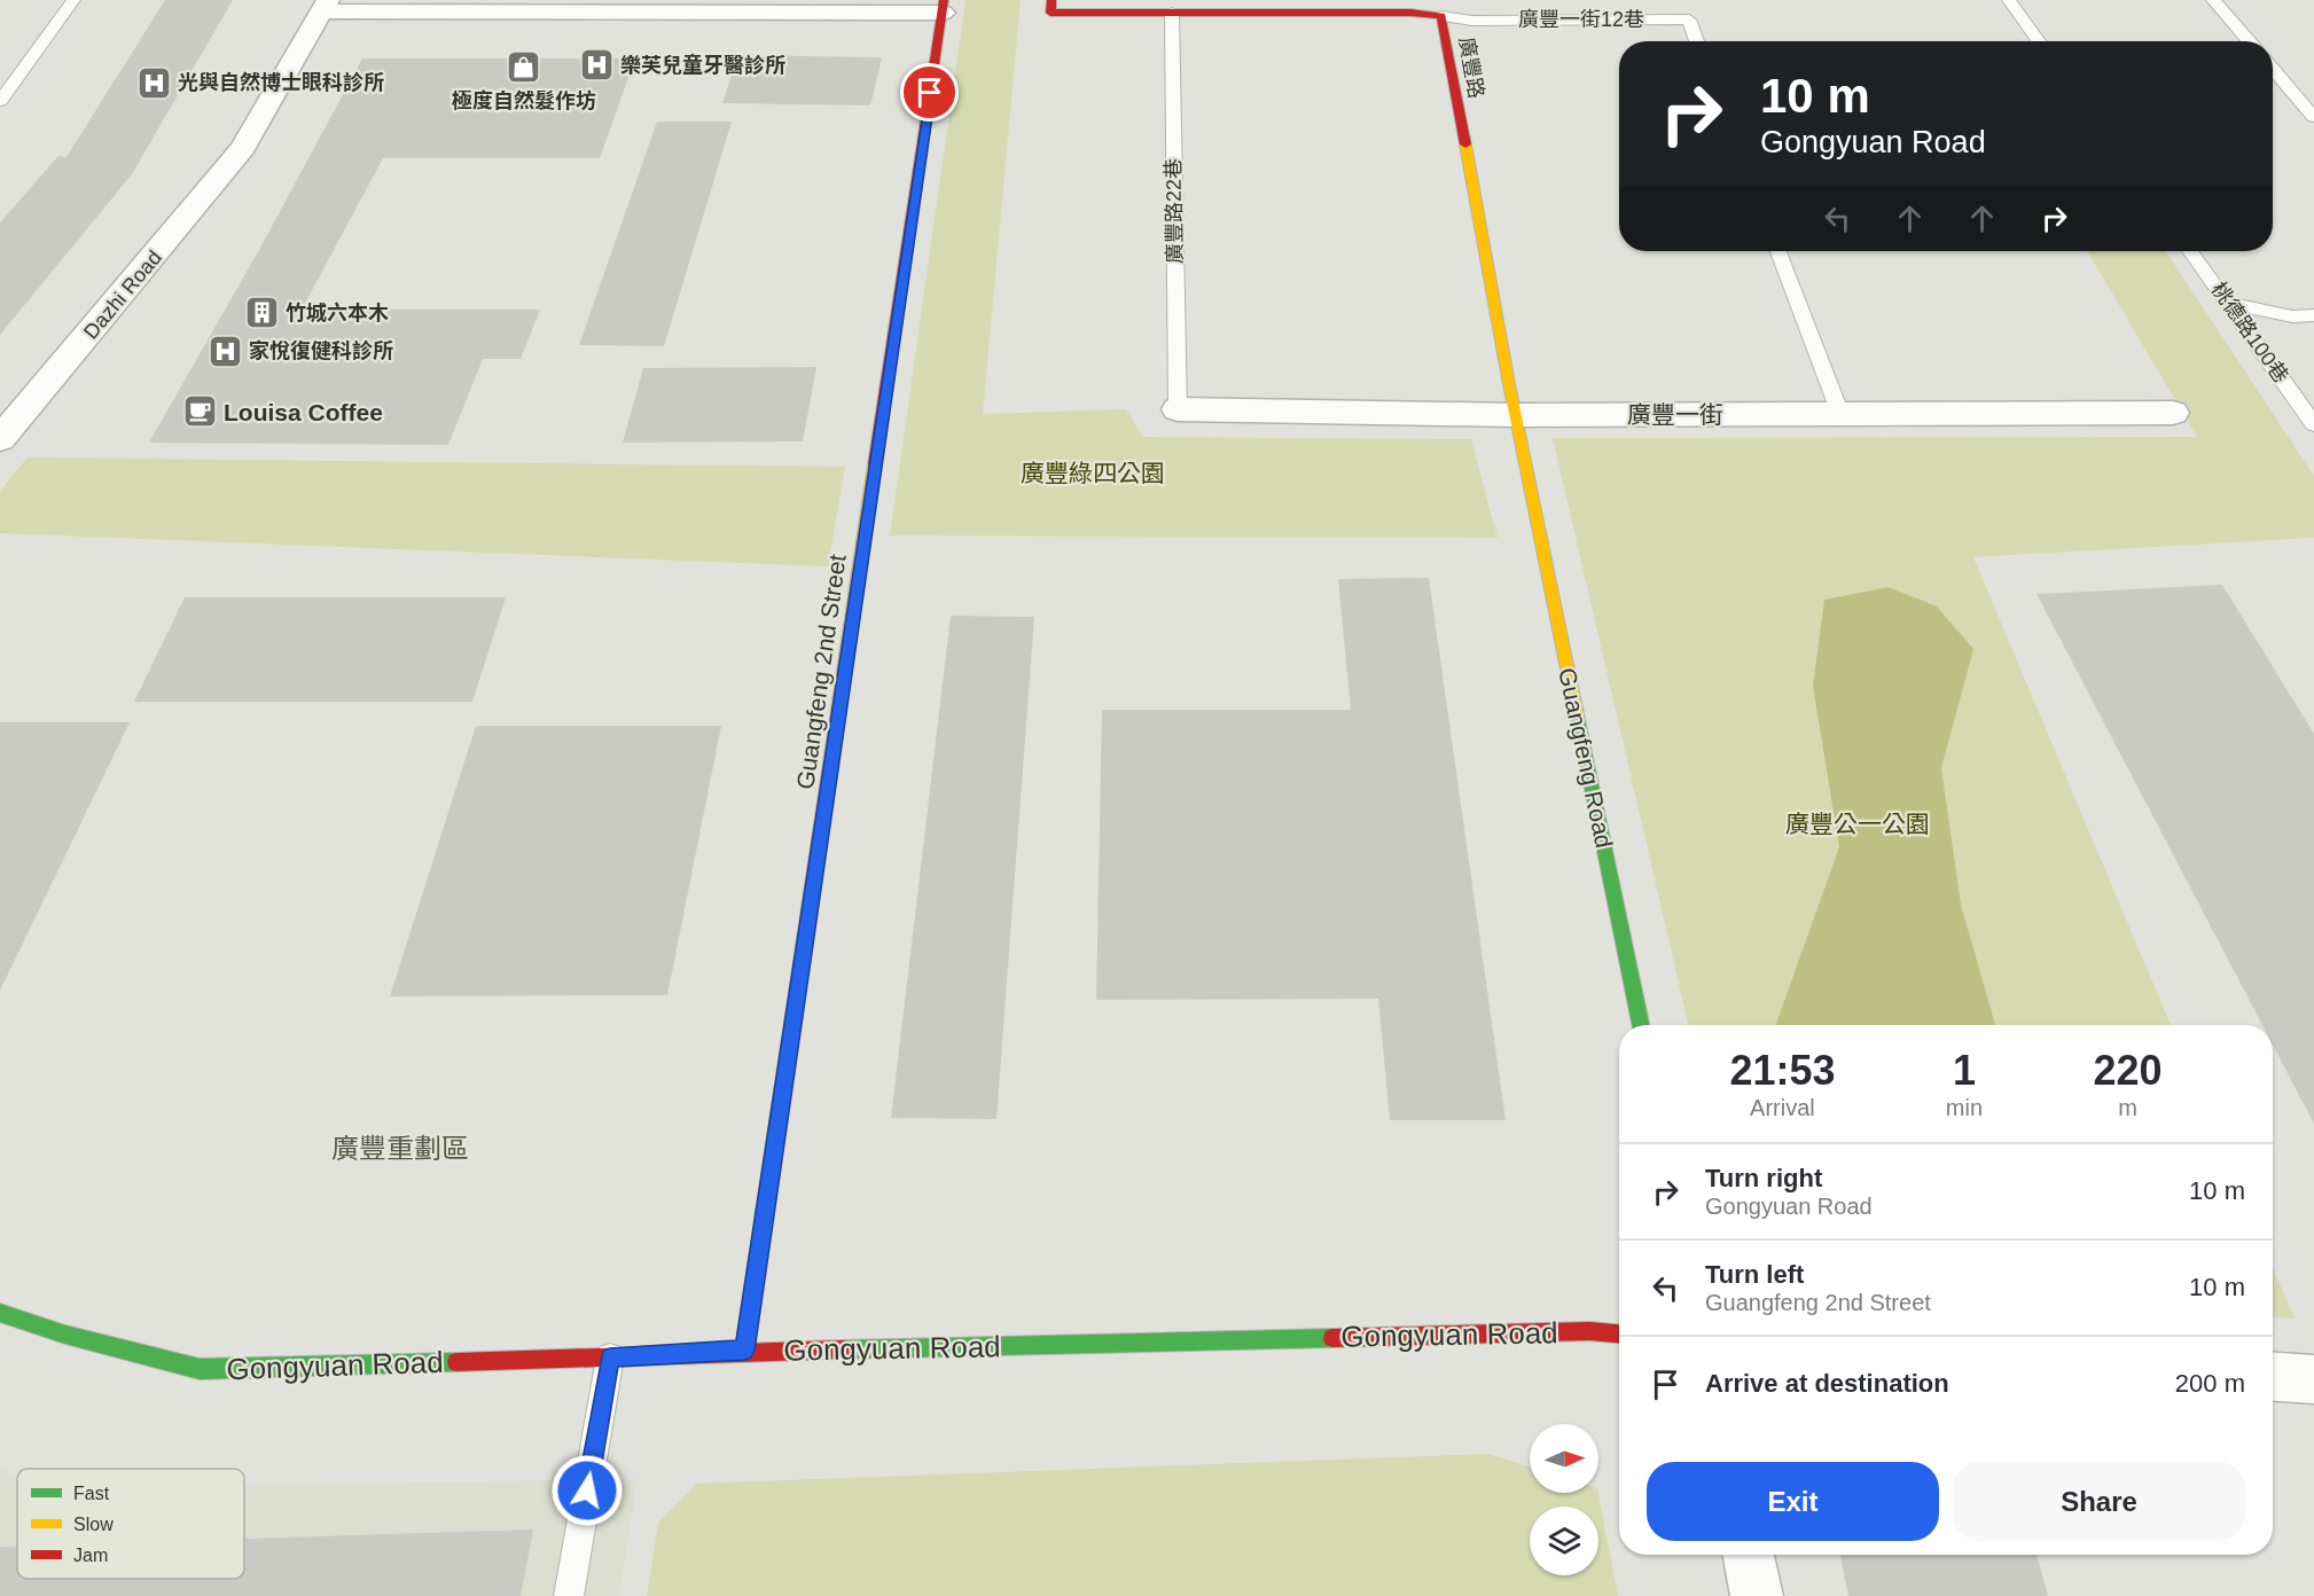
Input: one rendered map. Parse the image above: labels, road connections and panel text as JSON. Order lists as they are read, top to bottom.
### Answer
{
  "streets": {
    "street": [
      "廣豐路",
      "Dazhi Road",
      "廣豐一街",
      "Guangfeng 2nd Street",
      "Gongyuan Road"
    ],
    "lane": ["廣豐一街12巷", "廣豐路22巷", "桃德路100巷"]
  },
  "crossings": [
    ["廣豐一街12巷", "廣豐路"],
    ["廣豐路", "廣豐路22巷"],
    ["廣豐路", "廣豐一街"],
    ["廣豐路22巷", "廣豐一街"],
    ["Guangfeng 2nd Street", "Gongyuan Road"]
  ],
  "districts": ["廣豐重劃區"],
  "parks": ["廣豐綠四公園", "廣豐公一公園"],
  "places": {
    "hospital": ["樂芙兒童牙醫診所", "光與自然博士眼科診所", "家悅復健科診所"],
    "shop": ["極度自然髮作坊"],
    "building": ["竹城六本木"],
    "cafe": ["Louisa Coffee"]
  },
  "legend": ["Fast", "Slow", "Jam"],
  "north": "right",
  "page": {
    "turn": ["10 m", "Gongyuan Road"],
    "eta": [
      "21:53",
      "Arrival",
      "1",
      "min",
      "220",
      "m"
    ],
    "list": [
      {
        "name": "Turn right",
        "note": "Gongyuan Road",
        "value": "10 m"
      },
      {
        "name": "Turn left",
        "note": "Guangfeng 2nd Street",
        "value": "10 m"
      },
      {
        "name": "Arrive at destination",
        "value": "200 m"
      }
    ],
    "buttons": ["Exit", "Share"]
  }
}
